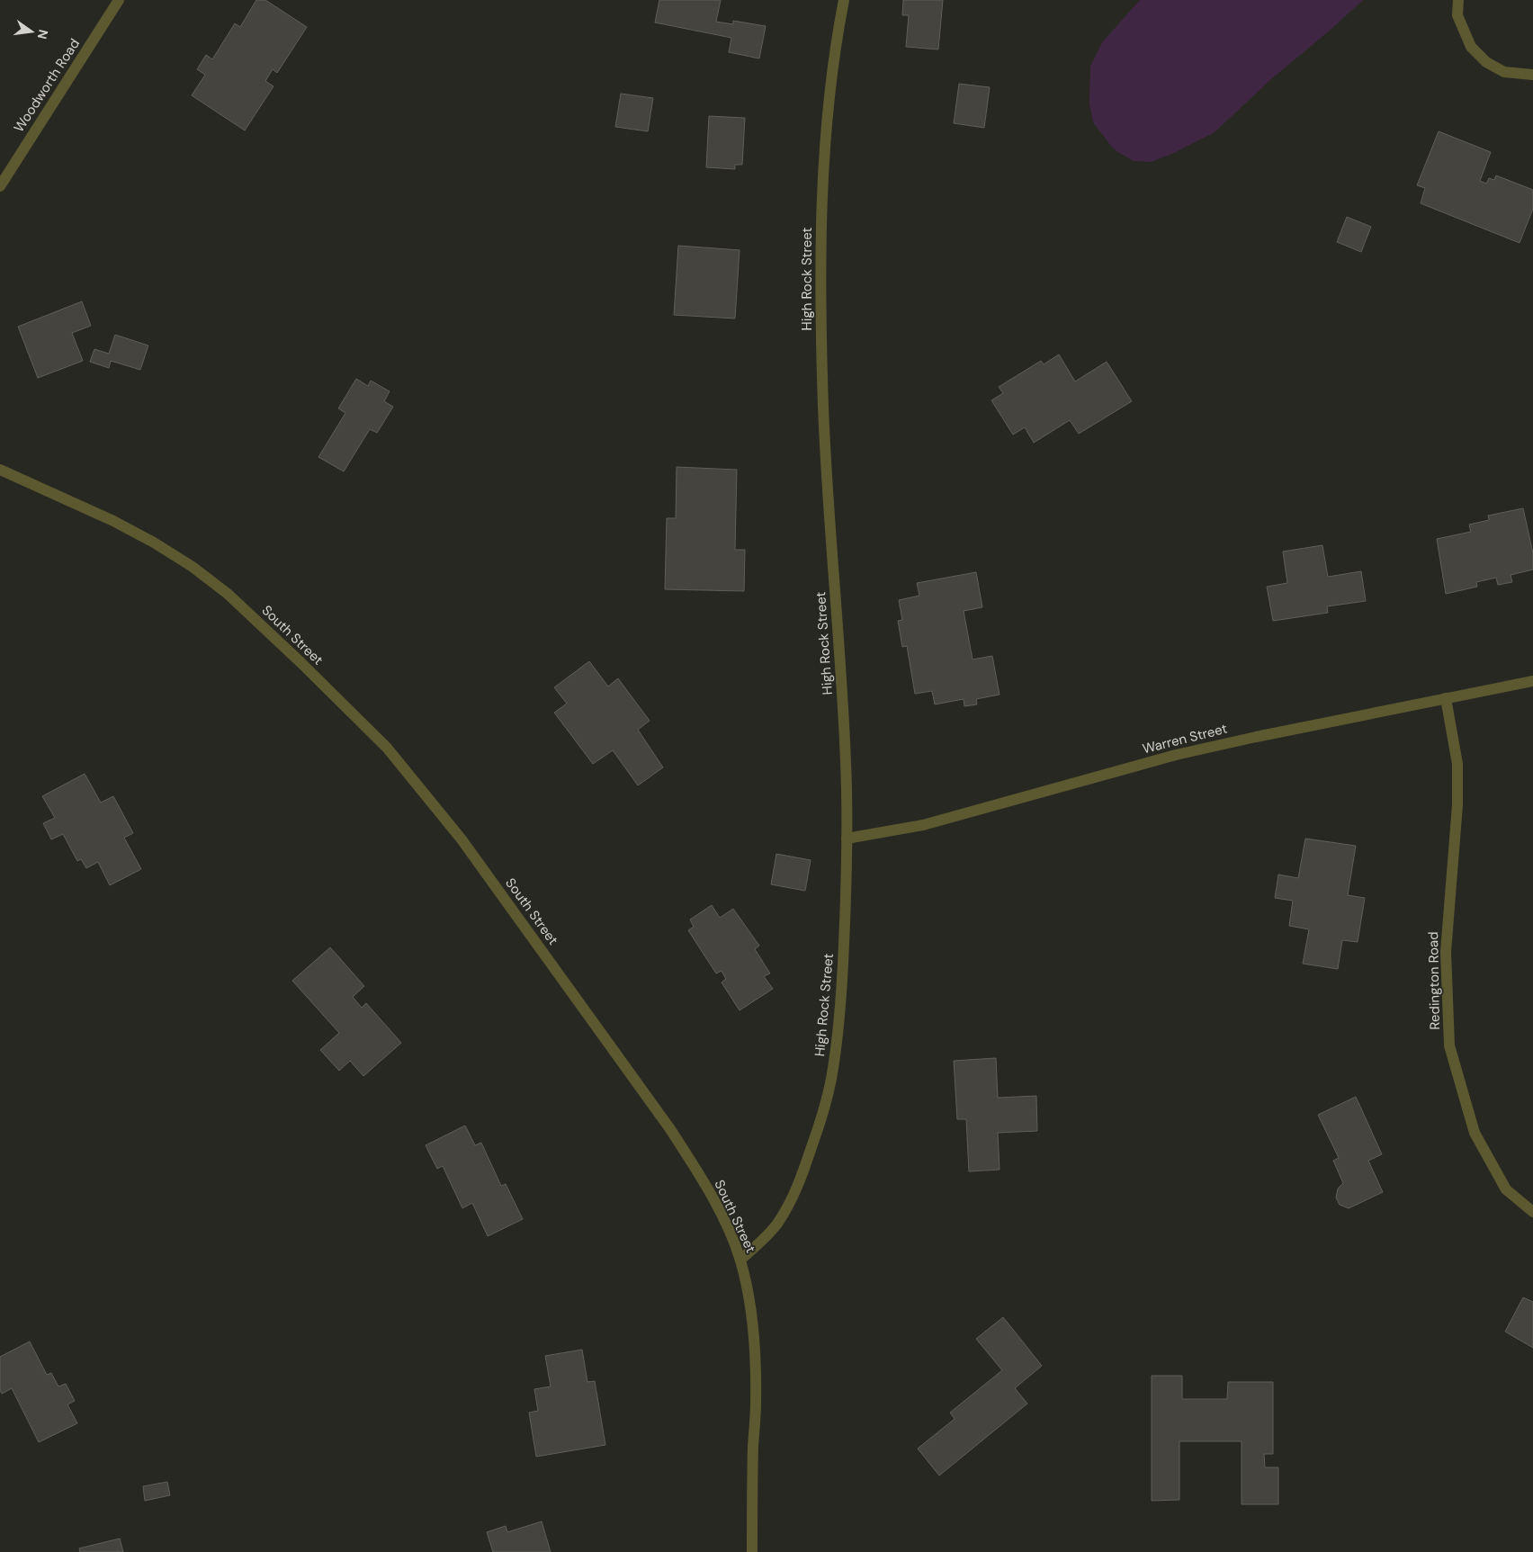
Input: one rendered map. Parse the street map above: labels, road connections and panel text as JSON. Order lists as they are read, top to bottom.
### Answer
{
  "streets": {
    "street": [
      "Woodworth Road",
      "High Rock Street",
      "South Street",
      "Warren Street",
      "Redington Road"
    ]
  },
  "crossings": [
    ["High Rock Street", "South Street"],
    ["High Rock Street", "Warren Street"],
    ["Warren Street", "Redington Road"]
  ],
  "north": "right"
}
